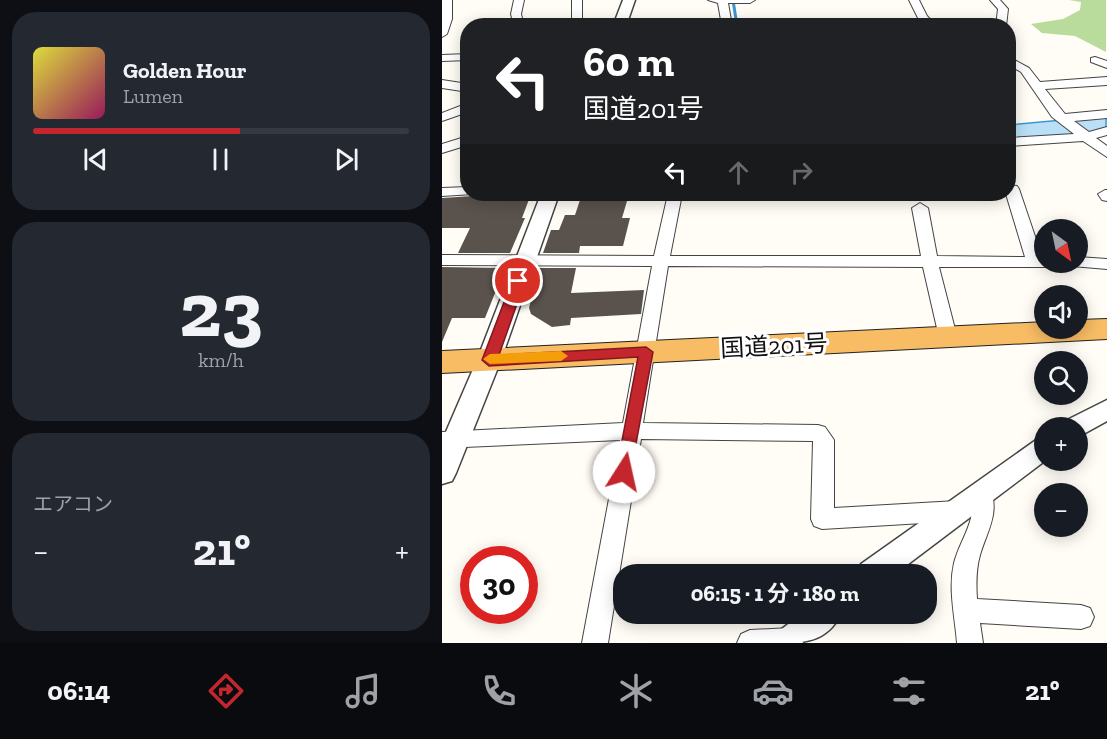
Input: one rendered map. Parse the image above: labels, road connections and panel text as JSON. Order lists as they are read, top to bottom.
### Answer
{
  "streets": {
    "highway": ["国道201号"]
  },
  "north": "bottom right",
  "page": {
    "turn": ["60 m", "国道201号"],
    "song": ["Golden Hour", "Lumen"],
    "map_buttons": ["+", "−"],
    "tile": [
      ["23", "km/h"],
      "エアコン"
    ],
    "heat": ["−", "21°", "+"],
    "limit": "30",
    "trip": "06:15 · 1 分 · 180 m",
    "tabs": ["06:14", "21°"]
  }
}
